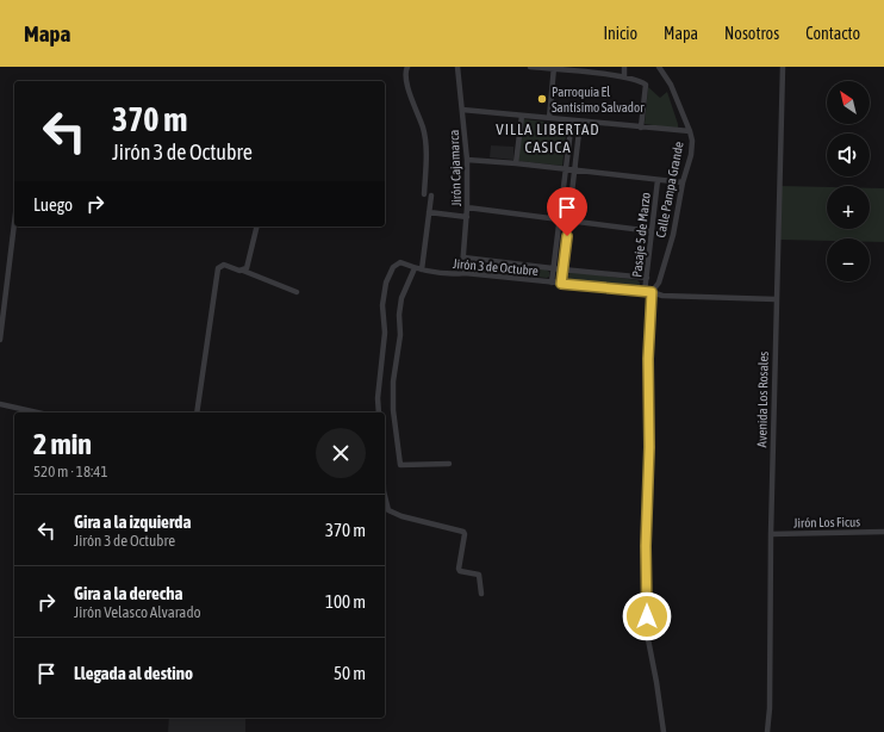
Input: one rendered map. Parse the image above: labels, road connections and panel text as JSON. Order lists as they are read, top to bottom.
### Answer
{
  "streets": {
    "street": [
      "Jirón Cajamarca",
      "Calle Pampa Grande",
      "Pasaje 5 de Marzo",
      "Jirón 3 de Octubre",
      "Avenida Los Rosales",
      "Jirón Los Ficus"
    ]
  },
  "crossings": [
    ["Jirón Cajamarca", "Jirón 3 de Octubre"],
    ["Calle Pampa Grande", "Pasaje 5 de Marzo"],
    ["Calle Pampa Grande", "Jirón 3 de Octubre"],
    ["Pasaje 5 de Marzo", "Jirón 3 de Octubre"],
    ["Jirón 3 de Octubre", "Avenida Los Rosales"],
    ["Avenida Los Rosales", "Jirón Los Ficus"]
  ],
  "districts": ["VILLA LIBERTAD CASICA"],
  "places": ["Parroquia El Santísimo Salvador"],
  "north": "top left",
  "page": {
    "header": "Mapa",
    "nav": [
      "Inicio",
      "Mapa",
      "Nosotros",
      "Contacto"
    ],
    "map_buttons": ["+", "−"],
    "turn": ["370 m", "Jirón 3 de Octubre"],
    "then": "Luego",
    "heading": ["2 min", "520 m · 18:41"],
    "list": [
      {
        "name": "Gira a la izquierda",
        "note": "Jirón 3 de Octubre",
        "value": "370 m"
      },
      {
        "name": "Gira a la derecha",
        "note": "Jirón Velasco Alvarado",
        "value": "100 m"
      },
      {
        "name": "Llegada al destino",
        "value": "50 m"
      }
    ]
  }
}
